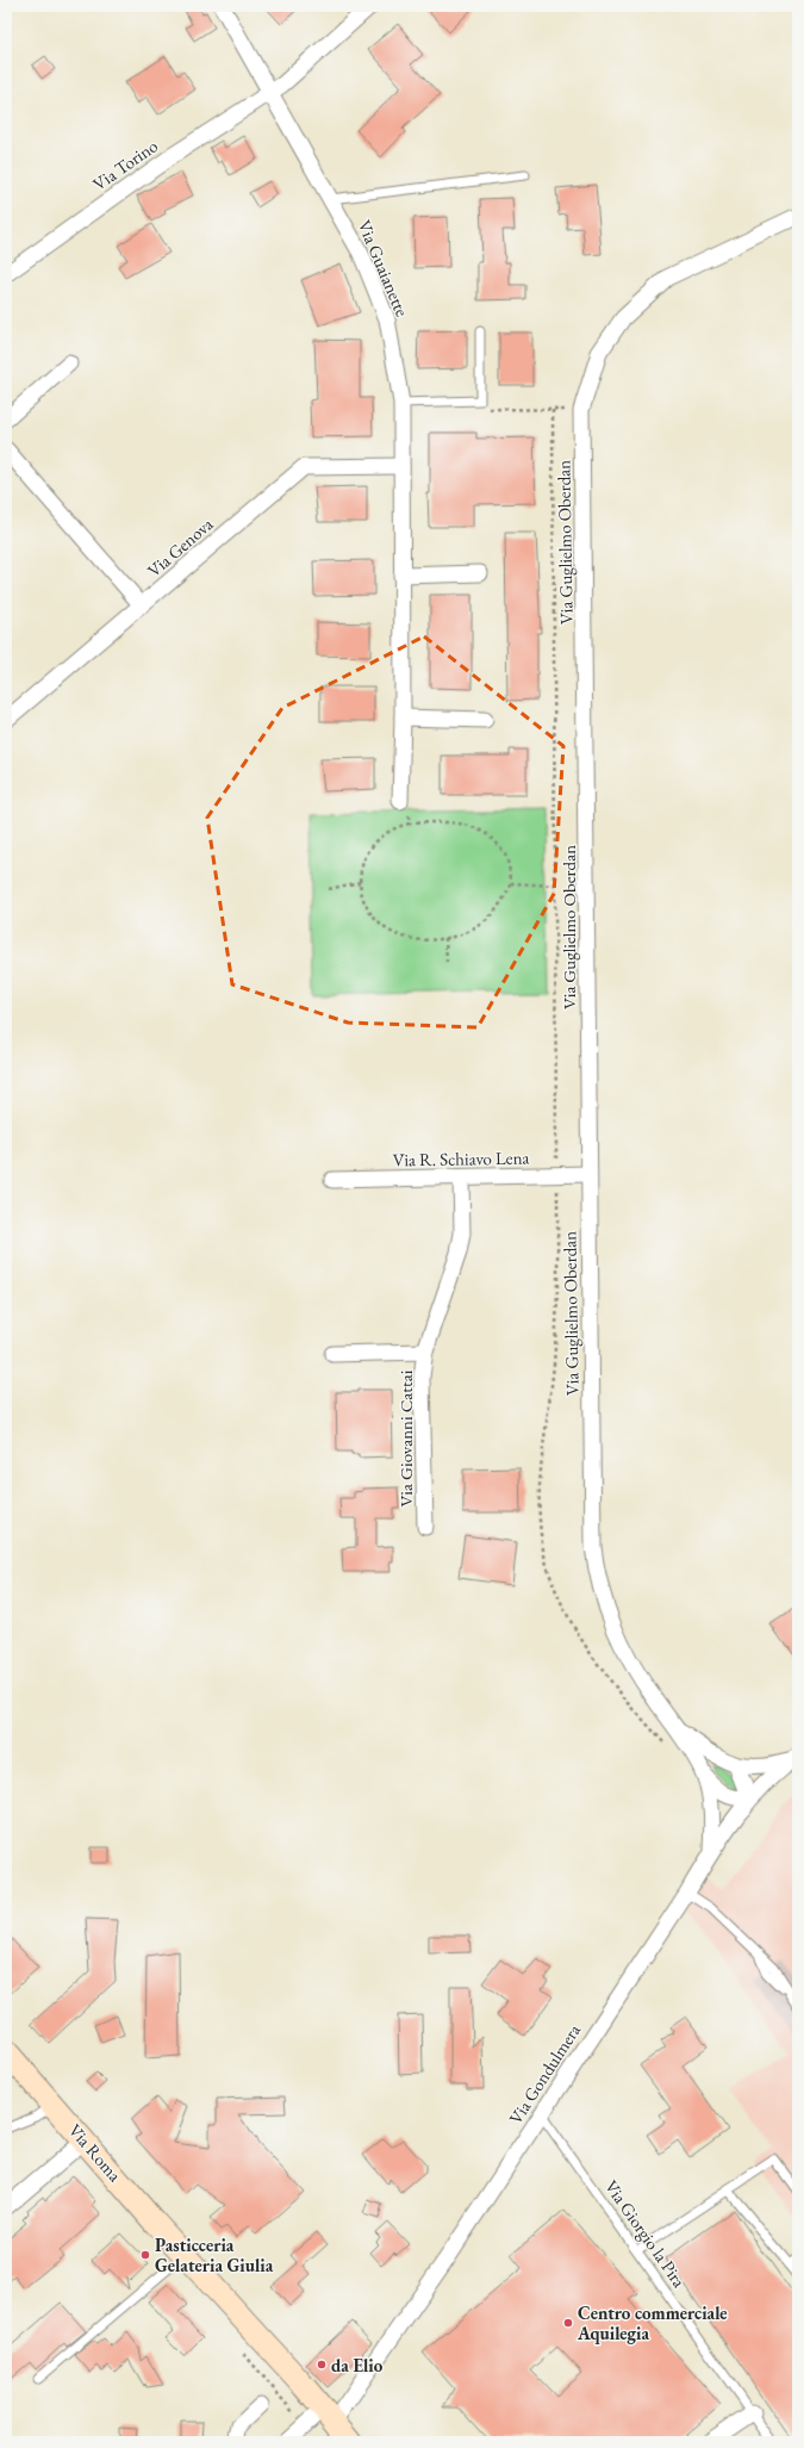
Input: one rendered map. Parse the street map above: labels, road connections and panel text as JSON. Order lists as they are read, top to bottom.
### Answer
{
  "streets": {
    "main road": ["Via Roma"],
    "street": [
      "Via Torino",
      "Via Guaianette",
      "Via Guglielmo Oberdan",
      "Via Genova",
      "Via R. Schiavo Lena",
      "Via Giovanni Cattai",
      "Via Gondulmera"
    ],
    "lane": ["Via Giorgio la Pira"]
  },
  "crossings": [
    ["Via Torino", "Via Guaianette"],
    ["Via Guaianette", "Via Genova"],
    ["Via Guglielmo Oberdan", "Via R. Schiavo Lena"],
    ["Via Guglielmo Oberdan", "Via Gondulmera"],
    ["Via R. Schiavo Lena", "Via Giovanni Cattai"],
    ["Via Gondulmera", "Via Roma"],
    ["Via Gondulmera", "Via Giorgio la Pira"]
  ],
  "places": ["Pasticceria Gelateria Giulia", "Centro commerciale Aquilegia", "da Elio"]
}
